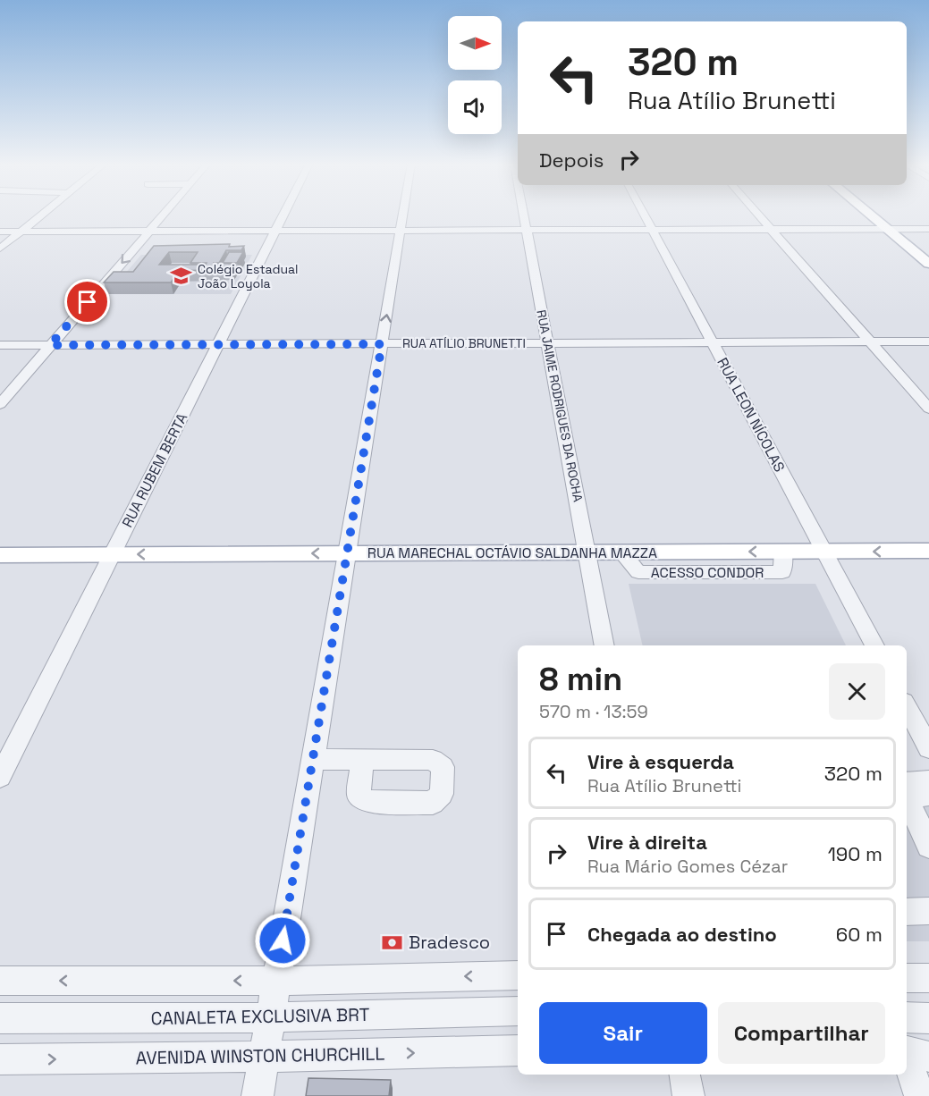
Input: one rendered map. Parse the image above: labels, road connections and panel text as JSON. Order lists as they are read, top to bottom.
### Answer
{
  "streets": {
    "main road": ["RUA MARECHAL OCTÁVIO SALDANHA MAZZA"],
    "street": [
      "RUA ATÍLIO BRUNETTI",
      "RUA JAIME RODRIGUES DA ROCHA",
      "RUA LEON NÍCOLAS",
      "RUA RUBEM BERTA",
      "ACESSO CONDOR",
      "CANALETA EXCLUSIVA BRT",
      "AVENIDA WINSTON CHURCHILL"
    ]
  },
  "crossings": [
    ["RUA ATÍLIO BRUNETTI", "RUA JAIME RODRIGUES DA ROCHA"],
    ["RUA ATÍLIO BRUNETTI", "RUA LEON NÍCOLAS"],
    ["RUA ATÍLIO BRUNETTI", "RUA RUBEM BERTA"],
    ["RUA JAIME RODRIGUES DA ROCHA", "RUA MARECHAL OCTÁVIO SALDANHA MAZZA"],
    ["RUA LEON NÍCOLAS", "RUA MARECHAL OCTÁVIO SALDANHA MAZZA"],
    ["RUA RUBEM BERTA", "RUA MARECHAL OCTÁVIO SALDANHA MAZZA"],
    ["RUA MARECHAL OCTÁVIO SALDANHA MAZZA", "ACESSO CONDOR"]
  ],
  "one_way": ["RUA MARECHAL OCTÁVIO SALDANHA MAZZA"],
  "places": {
    "school or university": ["Colégio Estadual João Loyola"],
    "bank": ["Bradesco"]
  },
  "north": "right",
  "page": {
    "turn": ["320 m", "Rua Atílio Brunetti"],
    "then": "Depois",
    "heading": ["8 min", "570 m · 13:59"],
    "list": [
      {
        "name": "Vire à esquerda",
        "note": "Rua Atílio Brunetti",
        "value": "320 m"
      },
      {
        "name": "Vire à direita",
        "note": "Rua Mário Gomes Cézar",
        "value": "190 m"
      },
      {
        "name": "Chegada ao destino",
        "value": "60 m"
      }
    ],
    "buttons": ["Sair", "Compartilhar"]
  }
}
